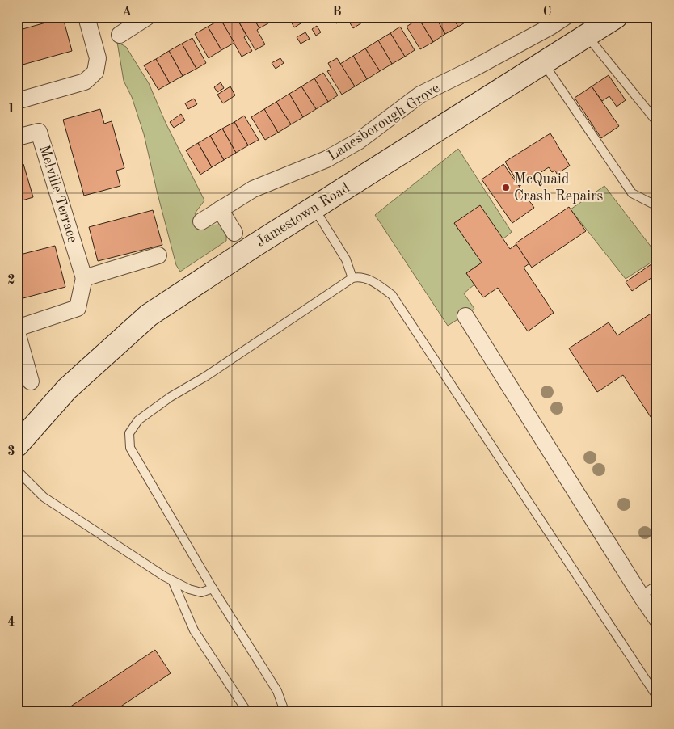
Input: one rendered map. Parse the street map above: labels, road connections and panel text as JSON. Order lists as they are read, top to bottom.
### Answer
{
  "streets": {
    "street": ["Lanesborough Grove", "Melville Terrace", "Jamestown Road"]
  },
  "places": ["McQuaid Crash Repairs"],
  "grid": {
    "columns": ["A", "B", "C"],
    "rows": [
      "1",
      "2",
      "3",
      "4"
    ]
  }
}
